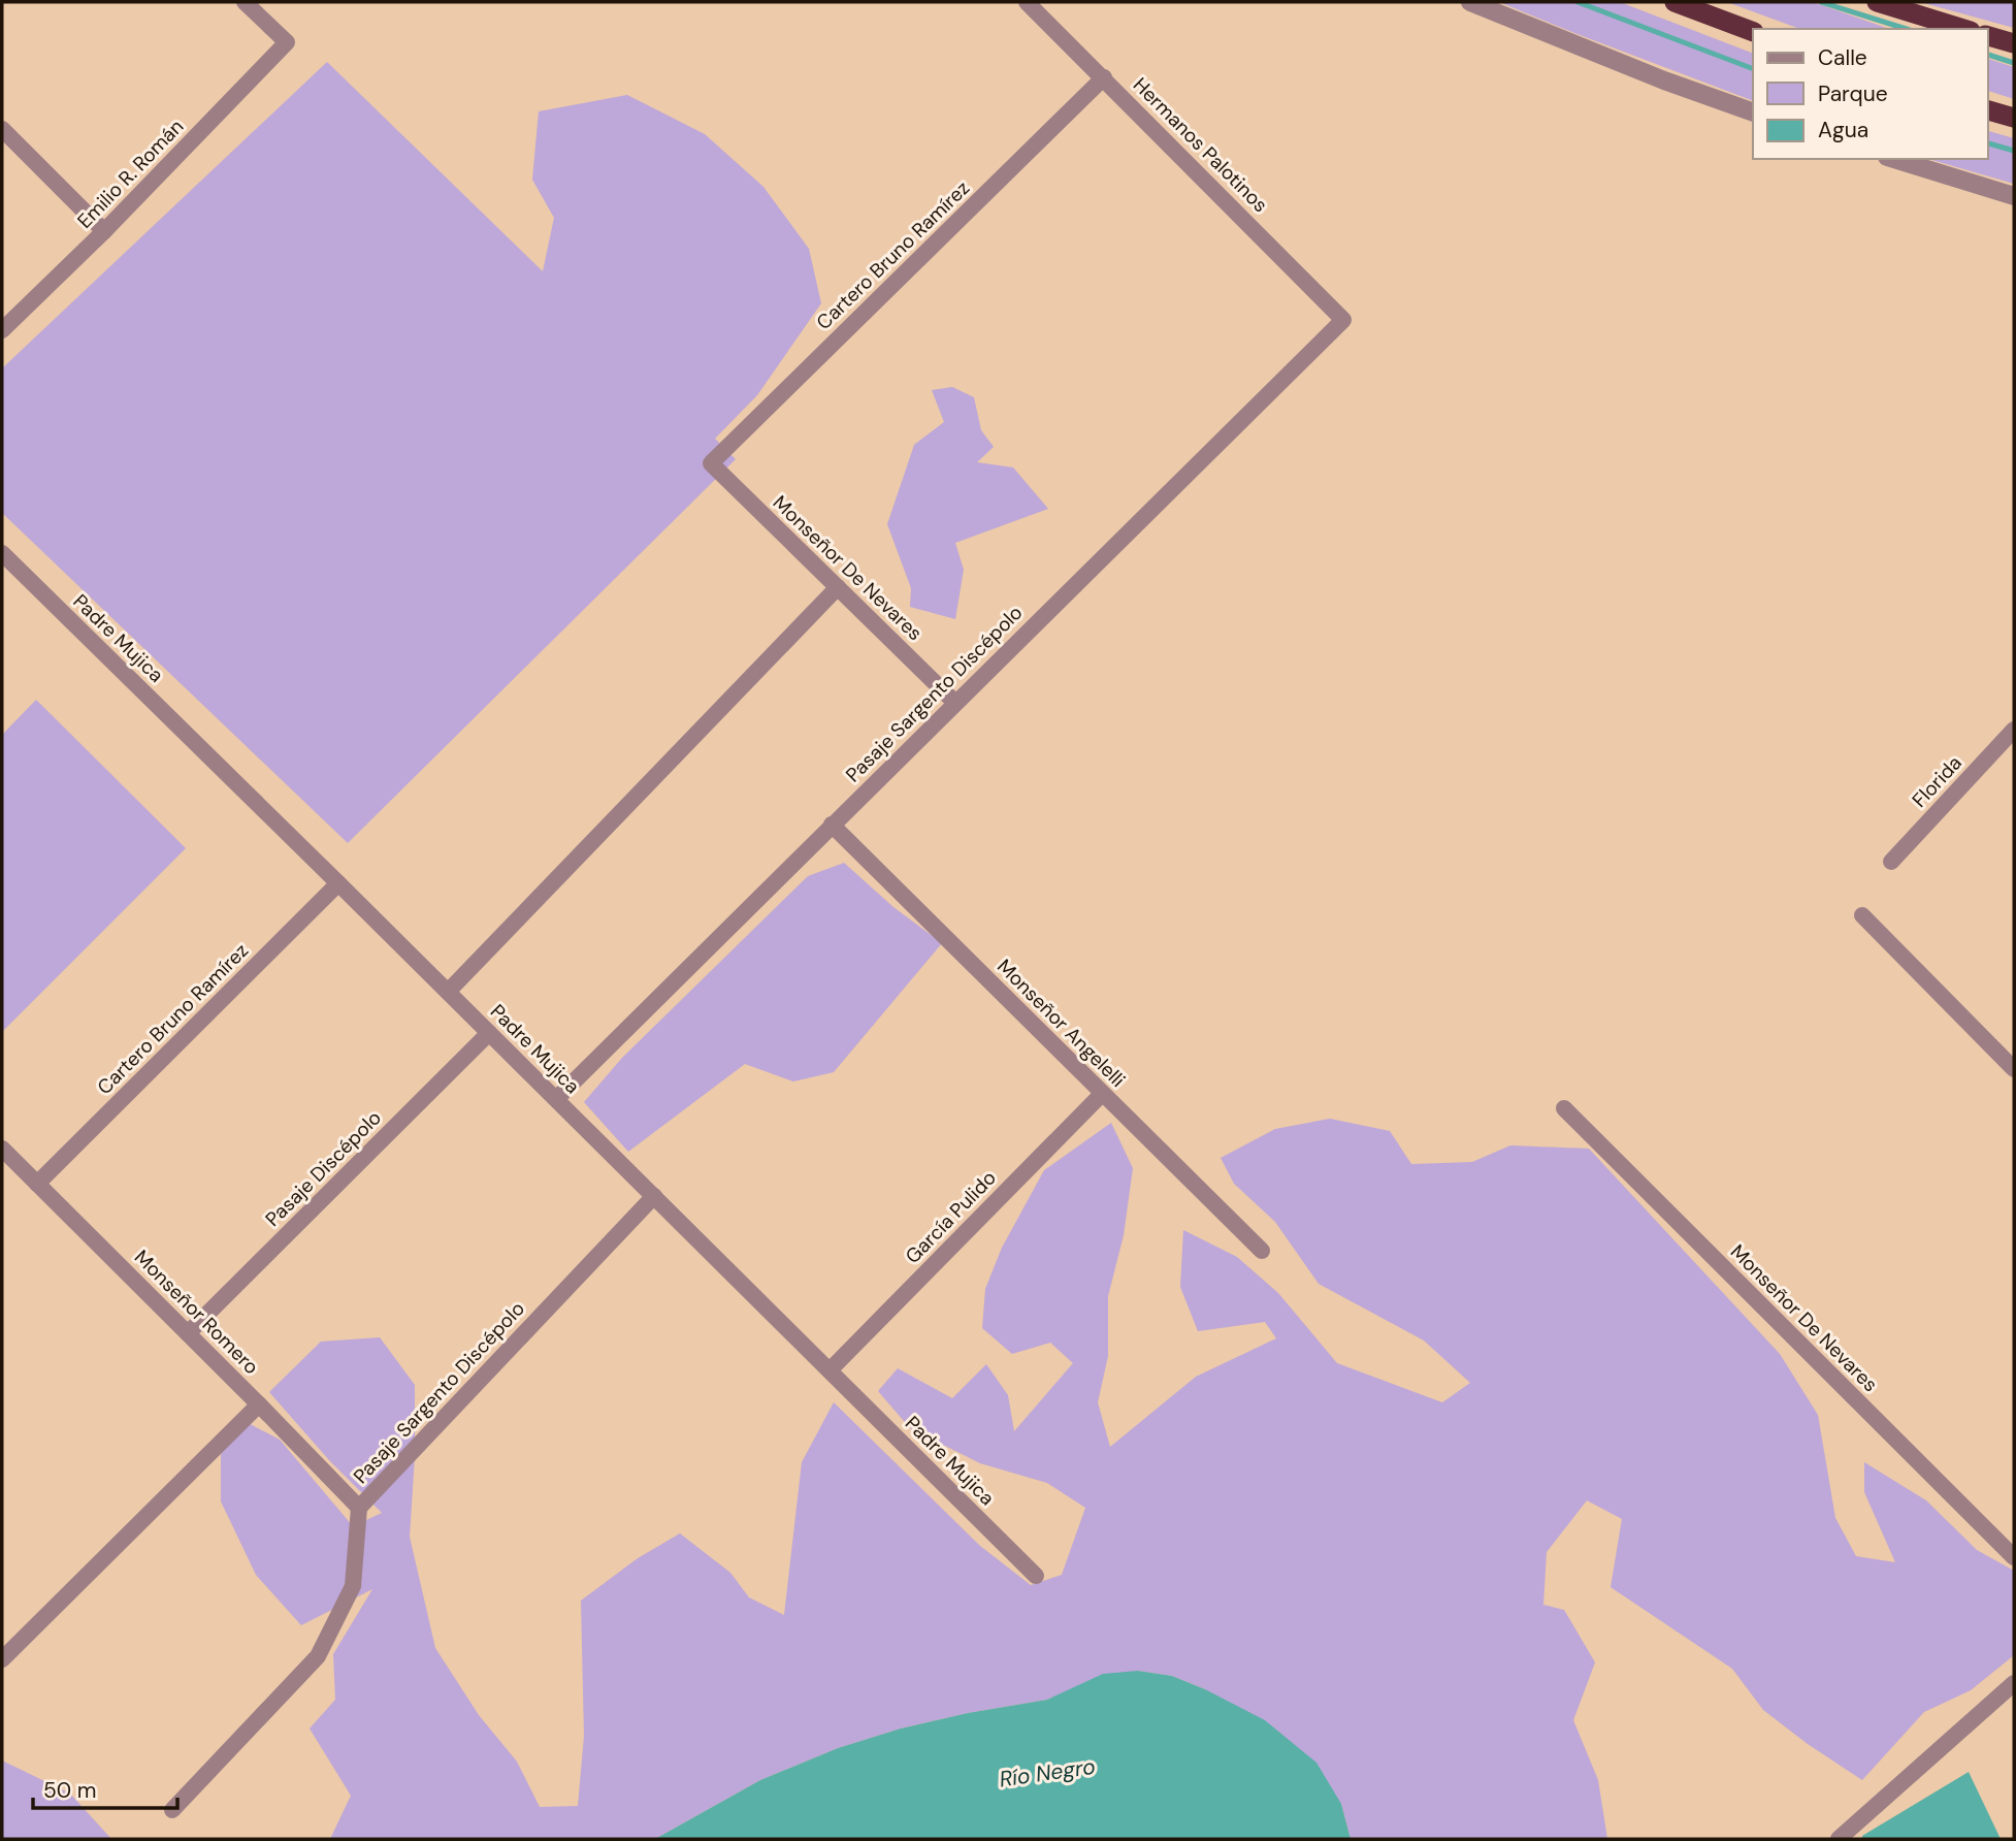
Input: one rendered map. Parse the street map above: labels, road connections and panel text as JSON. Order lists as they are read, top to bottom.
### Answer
{
  "streets": {
    "street": [
      "Hermanos Palotinos",
      "Emilio R. Román",
      "Cartero Bruno Ramírez",
      "Monseñor De Nevares",
      "Padre Mujica",
      "Pasaje Sargento Discépolo",
      "Florida",
      "Monseñor Angelelli",
      "Pasaje Discépolo",
      "García Pulido",
      "Monseñor Romero"
    ]
  },
  "crossings": [
    ["Hermanos Palotinos", "Cartero Bruno Ramírez"],
    ["Hermanos Palotinos", "Pasaje Sargento Discépolo"],
    ["Cartero Bruno Ramírez", "Monseñor De Nevares"],
    ["Cartero Bruno Ramírez", "Padre Mujica"],
    ["Cartero Bruno Ramírez", "Monseñor Romero"],
    ["Monseñor De Nevares", "Pasaje Sargento Discépolo"],
    ["Padre Mujica", "Pasaje Sargento Discépolo"],
    ["Padre Mujica", "Pasaje Discépolo"],
    ["Padre Mujica", "García Pulido"],
    ["Pasaje Sargento Discépolo", "Monseñor Angelelli"],
    ["Pasaje Sargento Discépolo", "Monseñor Romero"],
    ["Monseñor Angelelli", "García Pulido"],
    ["Pasaje Discépolo", "Monseñor Romero"]
  ],
  "water": ["Río Negro"],
  "legend": ["Calle", "Parque", "Agua"],
  "scale_bar": "50 m"
}
